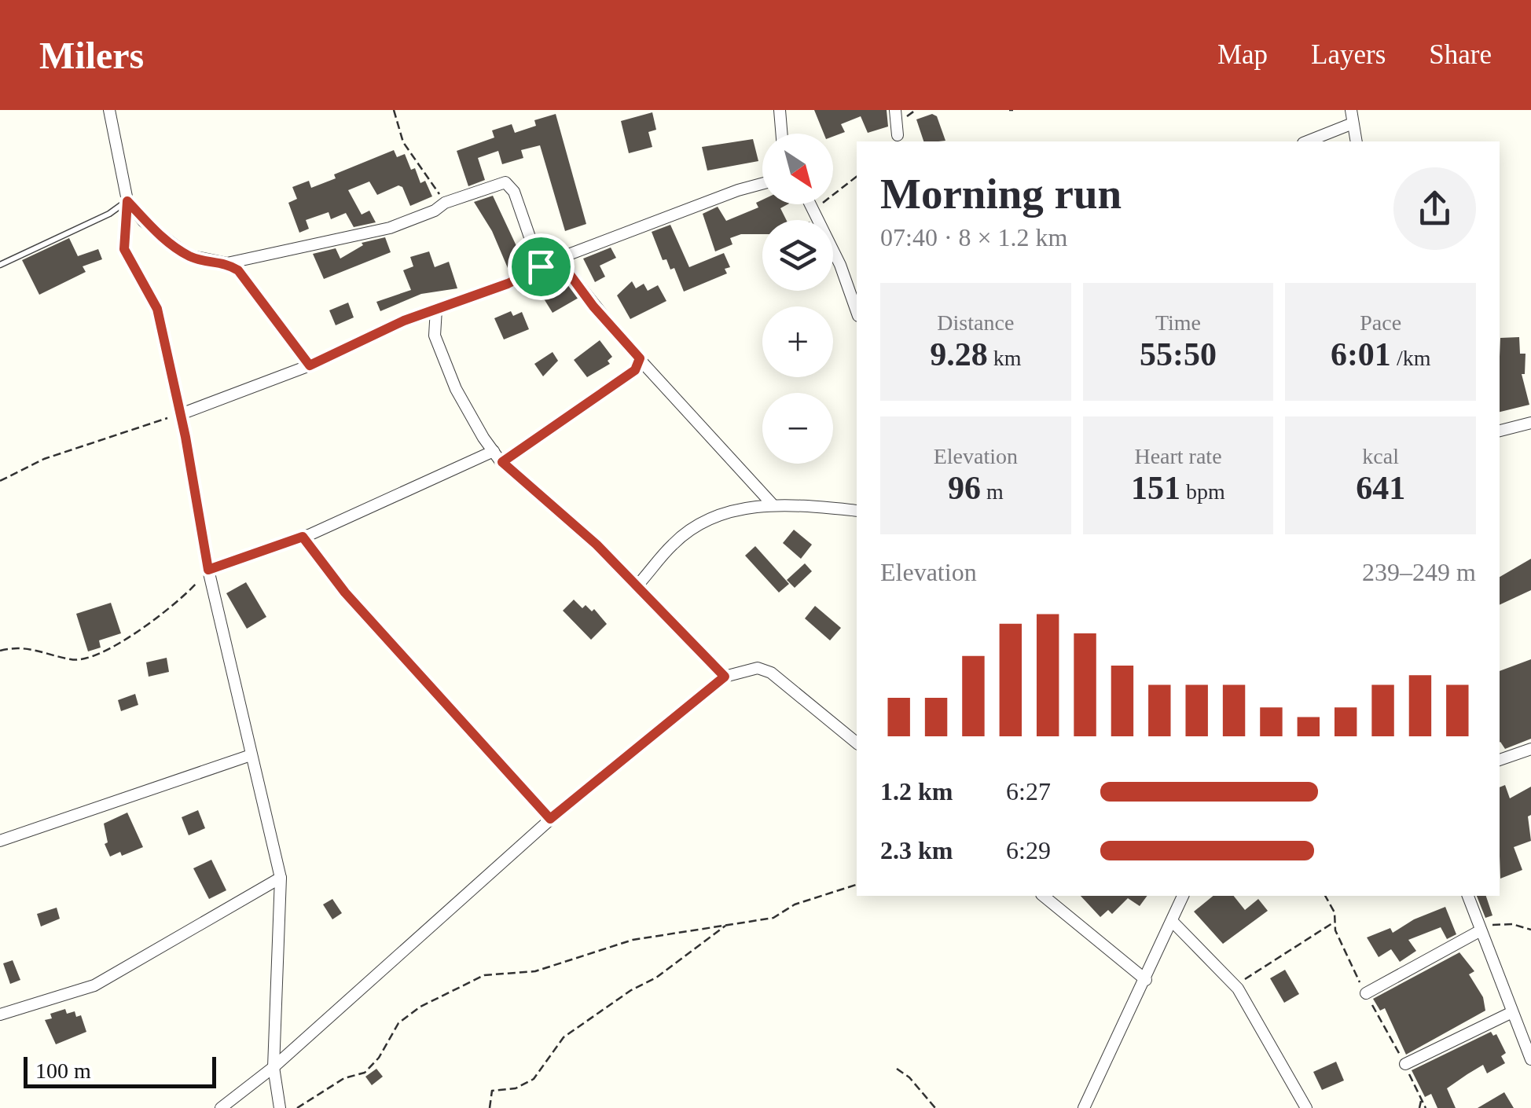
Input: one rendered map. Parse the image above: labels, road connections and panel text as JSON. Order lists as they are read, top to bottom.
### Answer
{
  "scale_bar": "100 m",
  "north": "bottom right",
  "page": {
    "header": "Milers",
    "nav": ["Map", "Layers", "Share"],
    "map_buttons": ["+", "−"],
    "heading": ["Morning run", "07:40 · 8 × 1.2 km"],
    "stats": [
      ["Distance", "9.28 km"],
      ["Time", "55:50"],
      ["Pace", "6:01 /km"],
      ["Elevation", "96 m"],
      ["Heart rate", "151 bpm"],
      ["kcal", "641"]
    ],
    "chart": ["Elevation", "239–249 m"],
    "list": [
      {
        "name": "1.2 km",
        "note": "6:27"
      },
      {
        "name": "2.3 km",
        "note": "6:29"
      }
    ],
    "scale": "100 m"
  }
}
